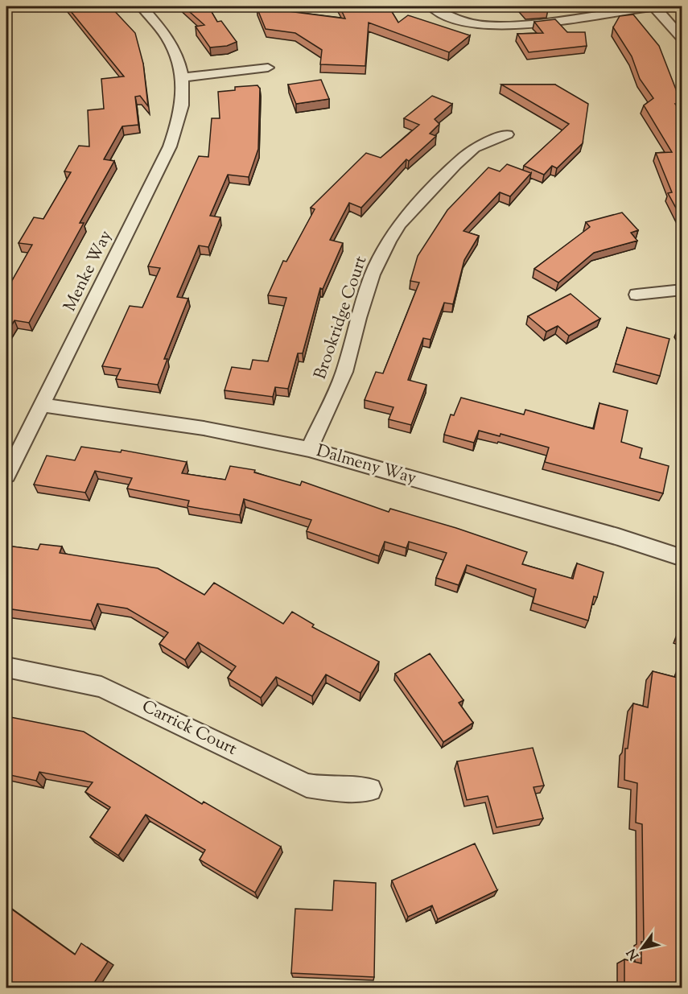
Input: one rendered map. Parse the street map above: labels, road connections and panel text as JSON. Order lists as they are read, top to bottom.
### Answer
{
  "streets": {
    "street": [
      "Menke Way",
      "Brookridge Court",
      "Dalmeny Way",
      "Carrick Court"
    ]
  },
  "crossings": [
    ["Menke Way", "Dalmeny Way"],
    ["Brookridge Court", "Dalmeny Way"]
  ],
  "north": "bottom left"
}
